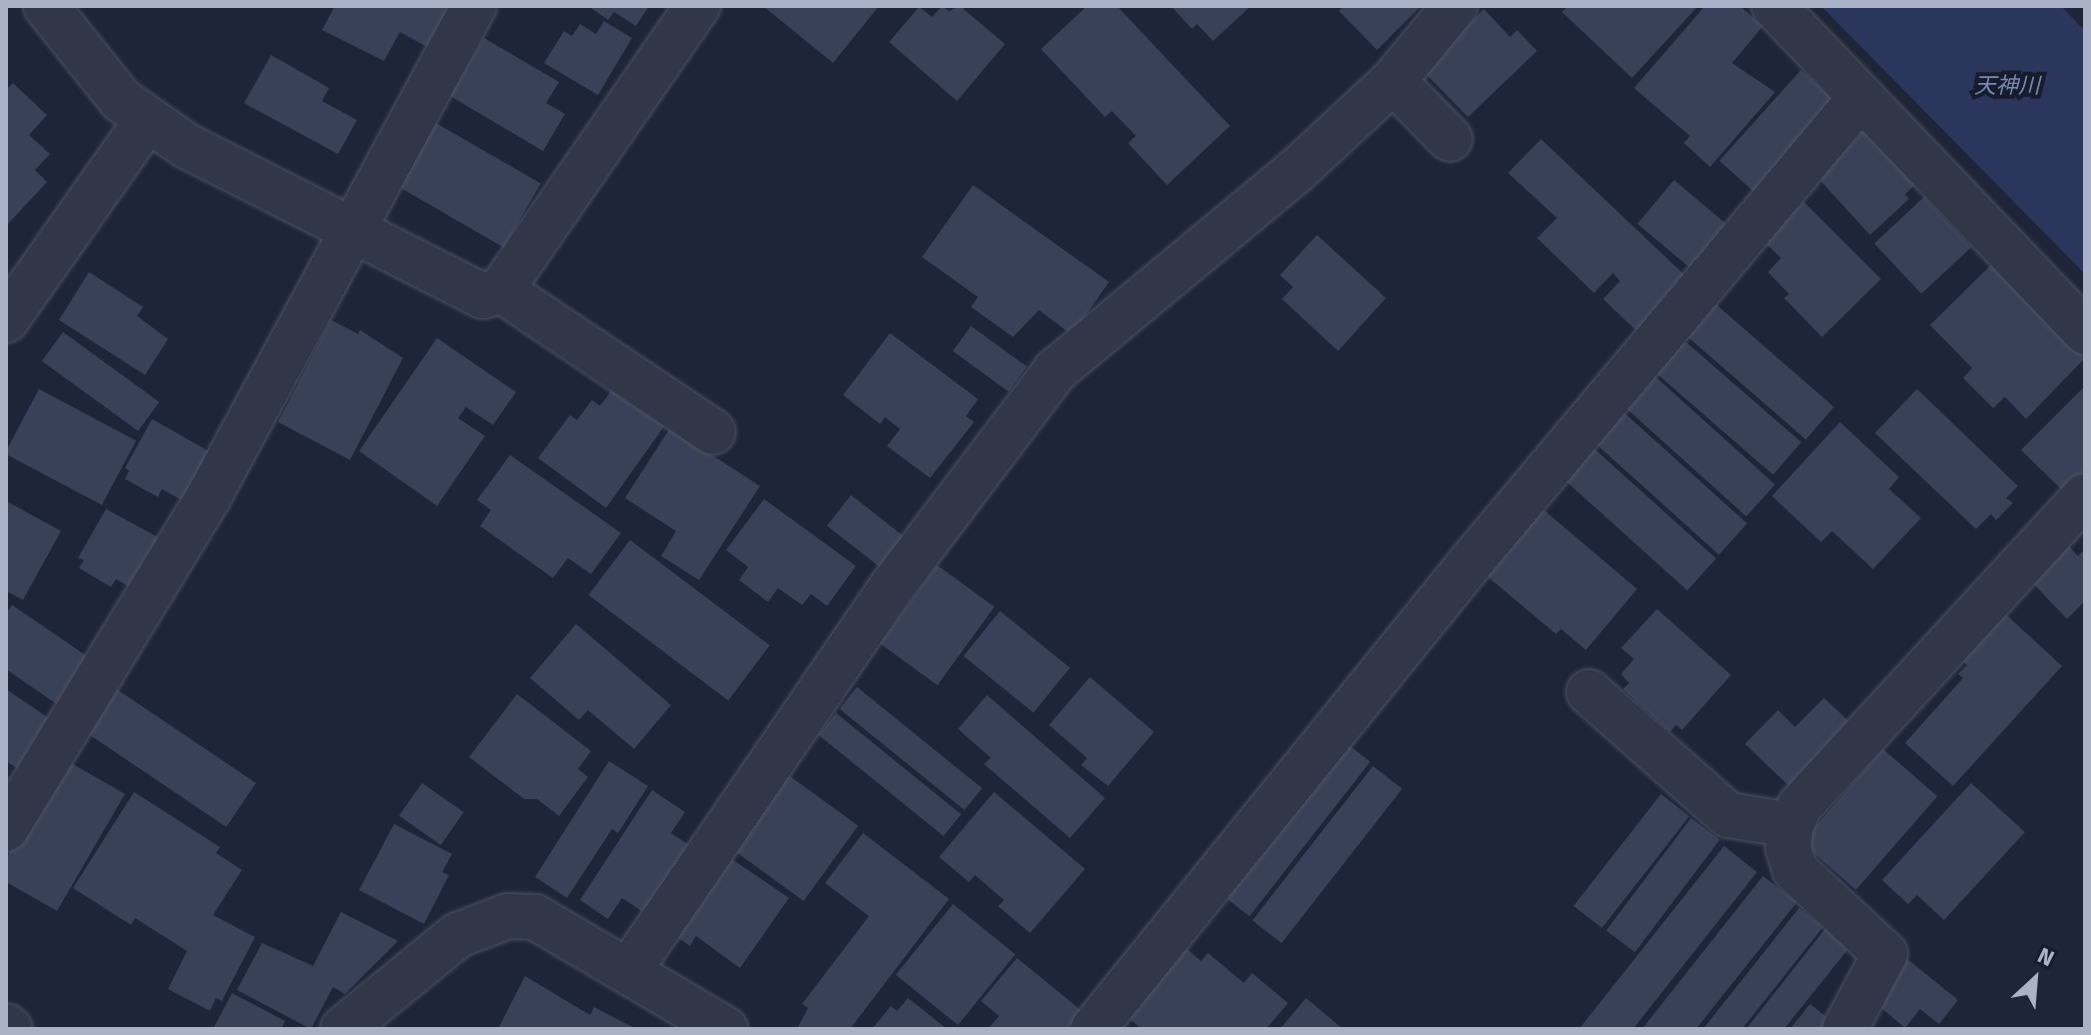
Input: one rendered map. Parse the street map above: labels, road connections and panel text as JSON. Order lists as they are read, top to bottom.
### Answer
{
  "water": ["天神川"],
  "north": "top right"
}
